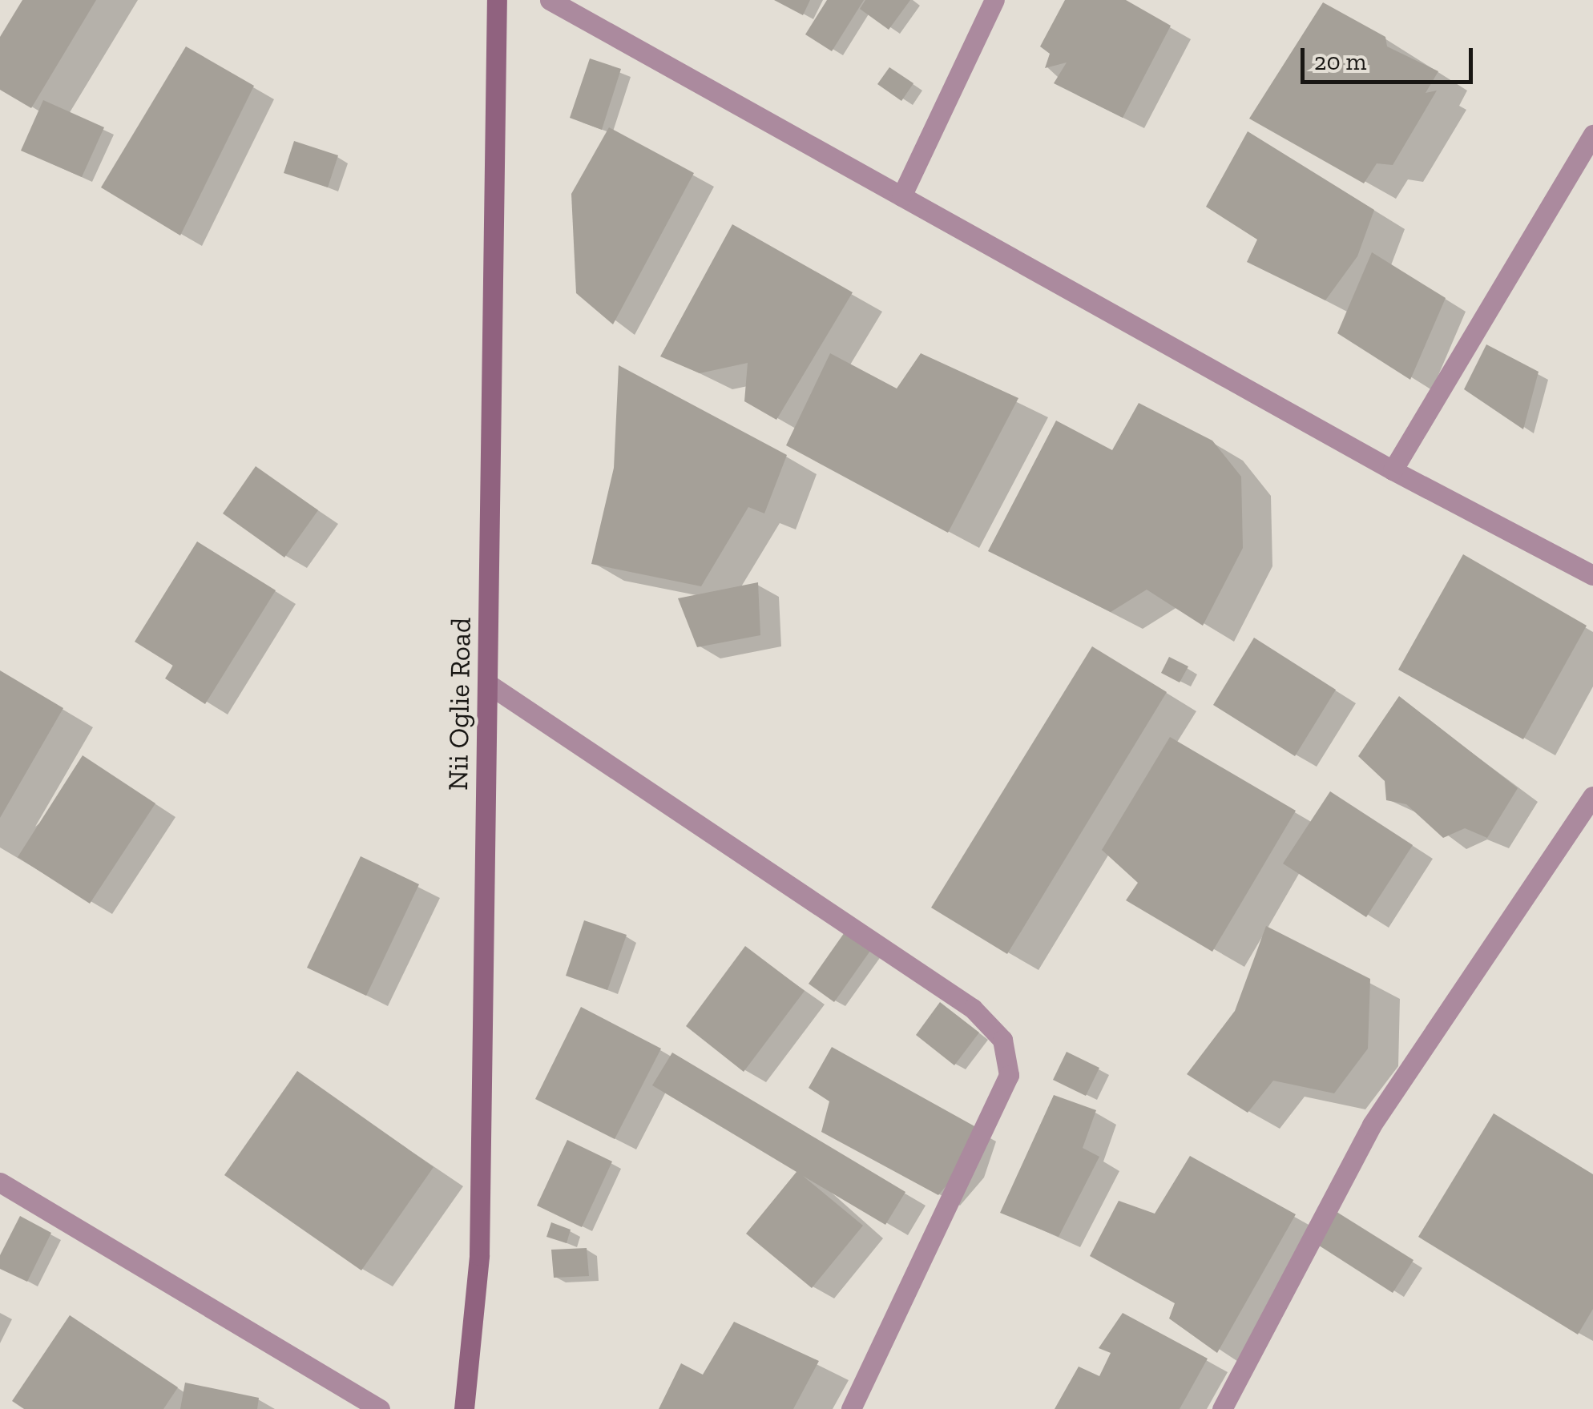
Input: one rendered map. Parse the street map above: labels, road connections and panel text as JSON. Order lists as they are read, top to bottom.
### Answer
{
  "streets": {
    "street": ["Nii Oglie Road"]
  },
  "scale_bar": "20 m"
}
